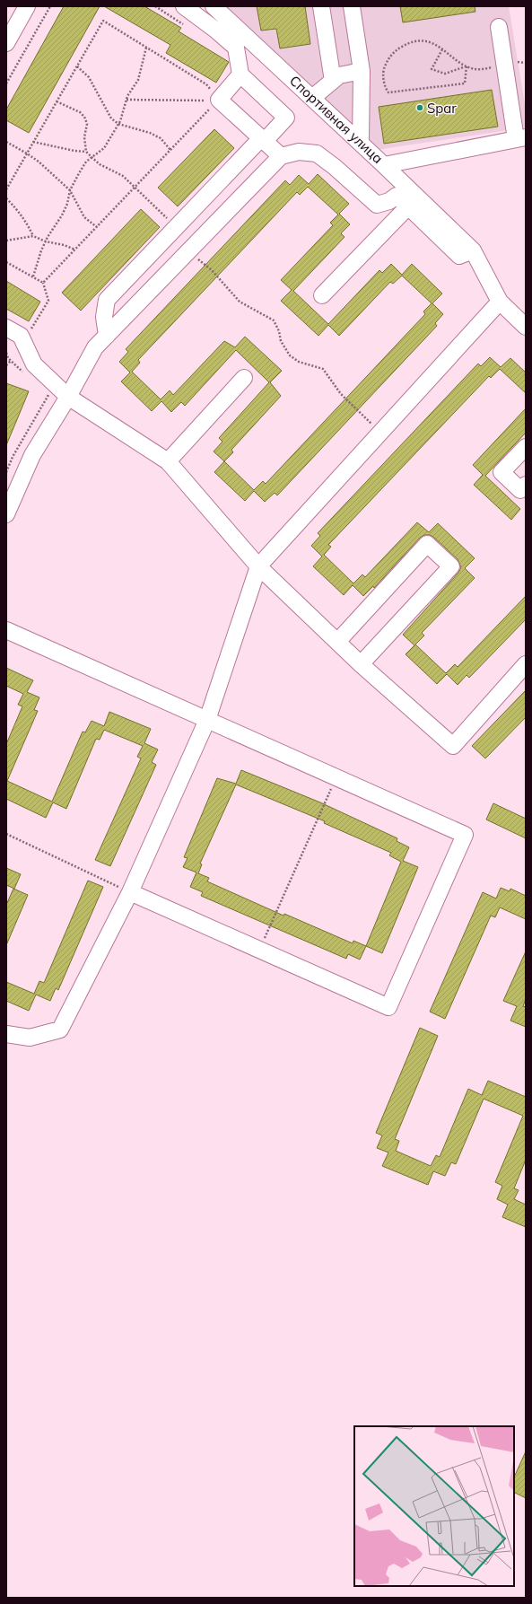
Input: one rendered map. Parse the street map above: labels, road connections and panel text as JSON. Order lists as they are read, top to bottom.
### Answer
{
  "streets": {
    "street": ["Спортивная улица"]
  },
  "places": ["Spar"]
}
